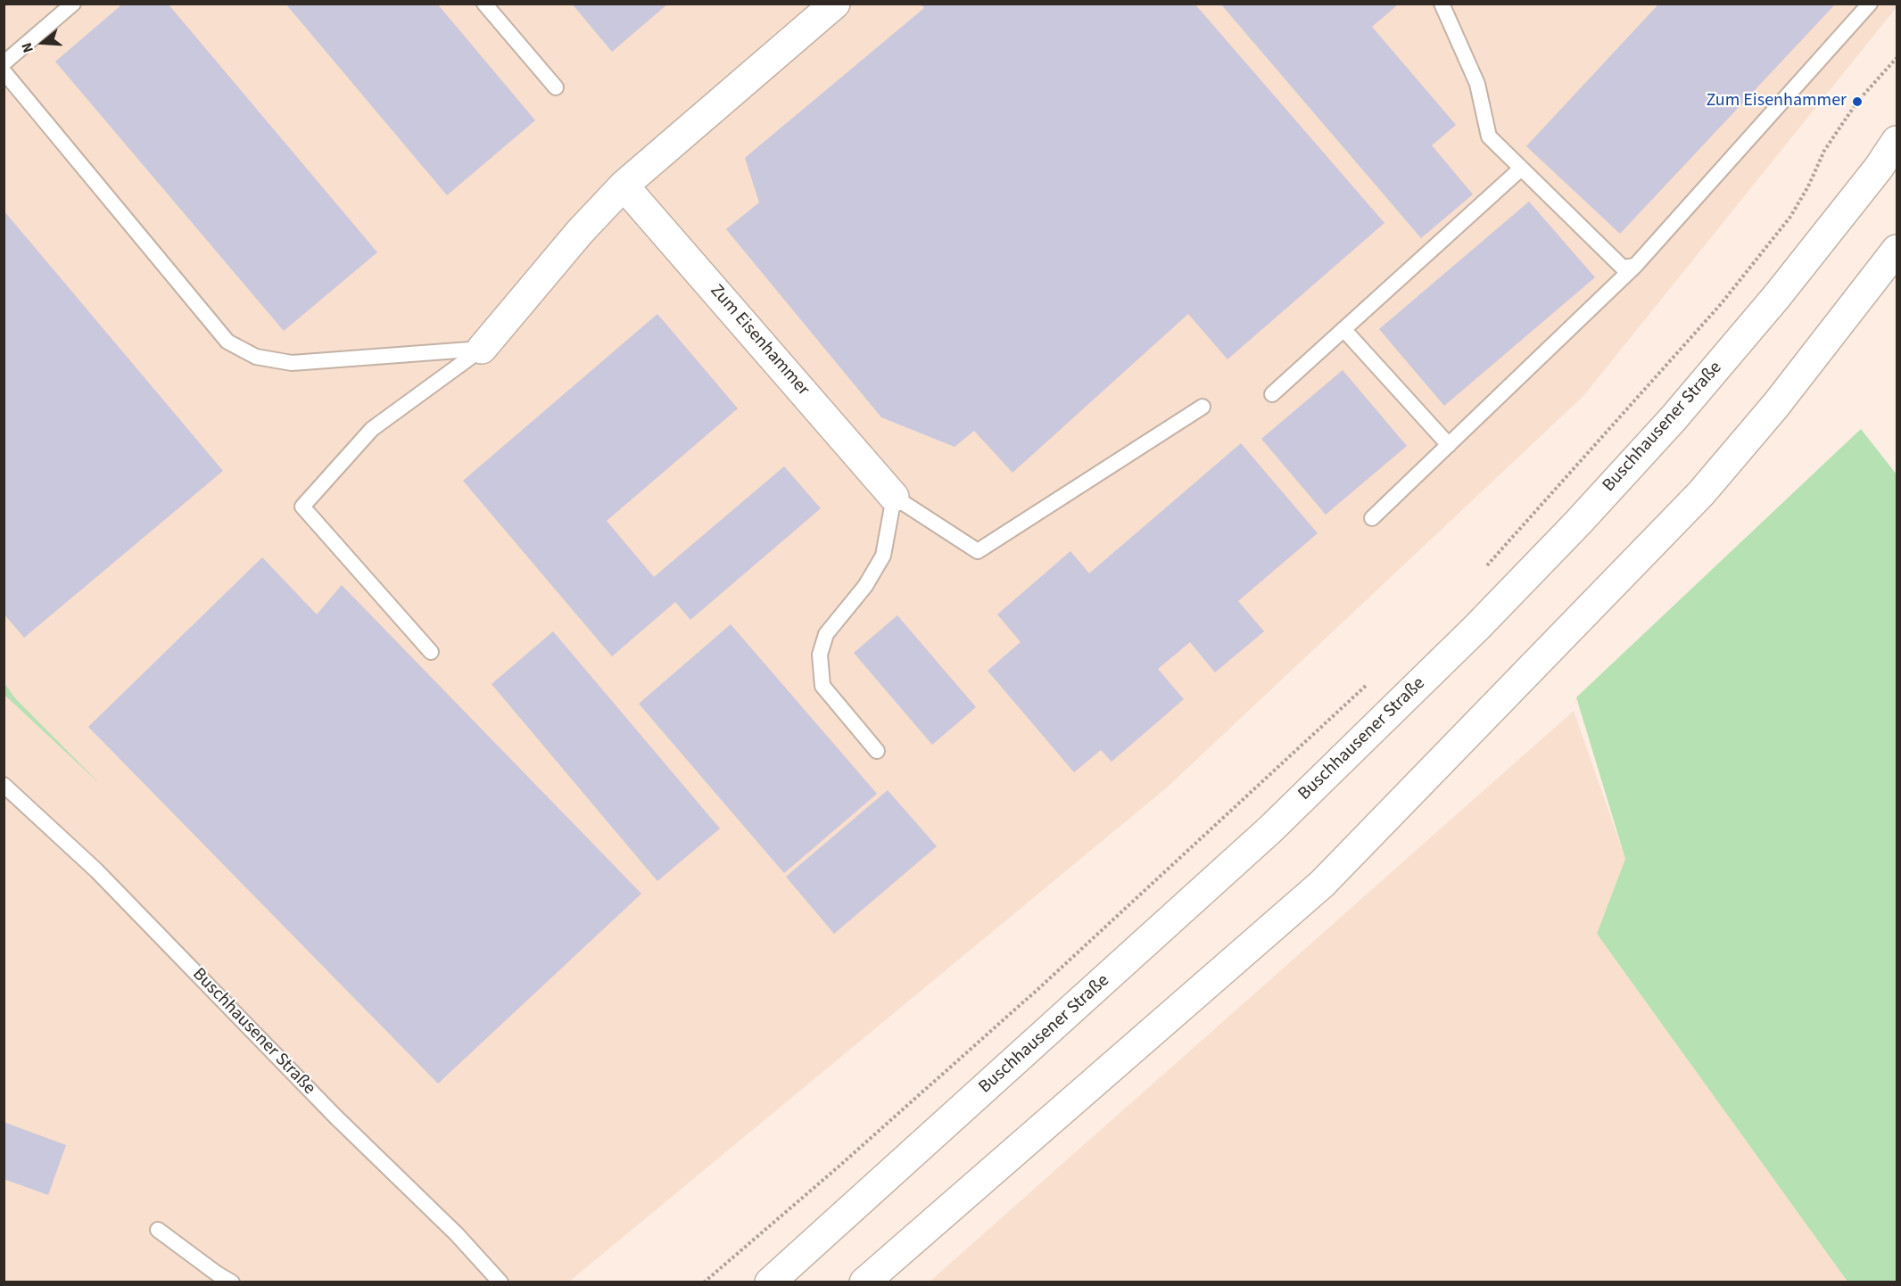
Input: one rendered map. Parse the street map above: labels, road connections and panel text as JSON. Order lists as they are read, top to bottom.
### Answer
{
  "streets": {
    "main road": ["Zum Eisenhammer", "Buschhausener Straße"]
  },
  "places": ["Zum Eisenhammer"],
  "north": "left"
}
